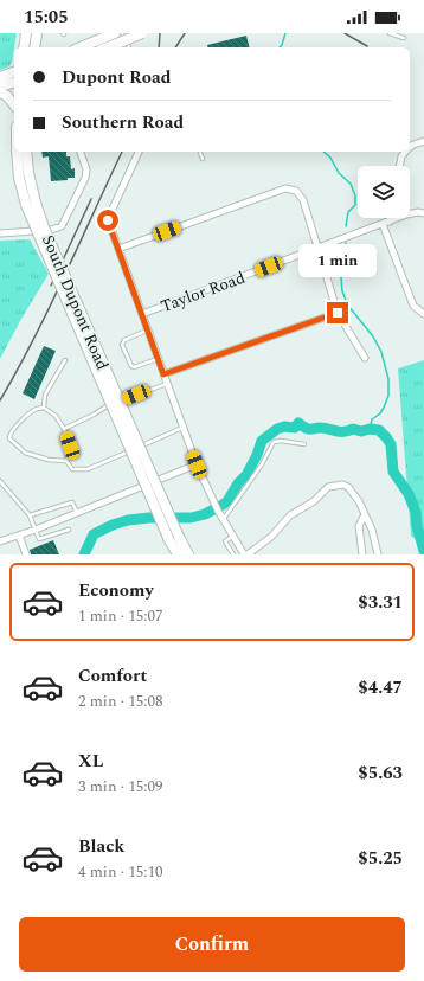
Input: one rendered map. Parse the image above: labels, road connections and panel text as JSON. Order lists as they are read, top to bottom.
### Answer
{
  "streets": {
    "main road": ["South Dupont Road"],
    "street": ["Taylor Road"]
  },
  "page": {
    "status": "15:05",
    "banner": ["Dupont Road", "Southern Road"],
    "bubble": "1 min",
    "list": [
      {
        "name": "Economy",
        "note": "1 min · 15:07",
        "value": "$3.31"
      },
      {
        "name": "Comfort",
        "note": "2 min · 15:08",
        "value": "$4.47"
      },
      {
        "name": "XL",
        "note": "3 min · 15:09",
        "value": "$5.63"
      },
      {
        "name": "Black",
        "note": "4 min · 15:10",
        "value": "$5.25"
      }
    ],
    "buttons": "Confirm"
  }
}
